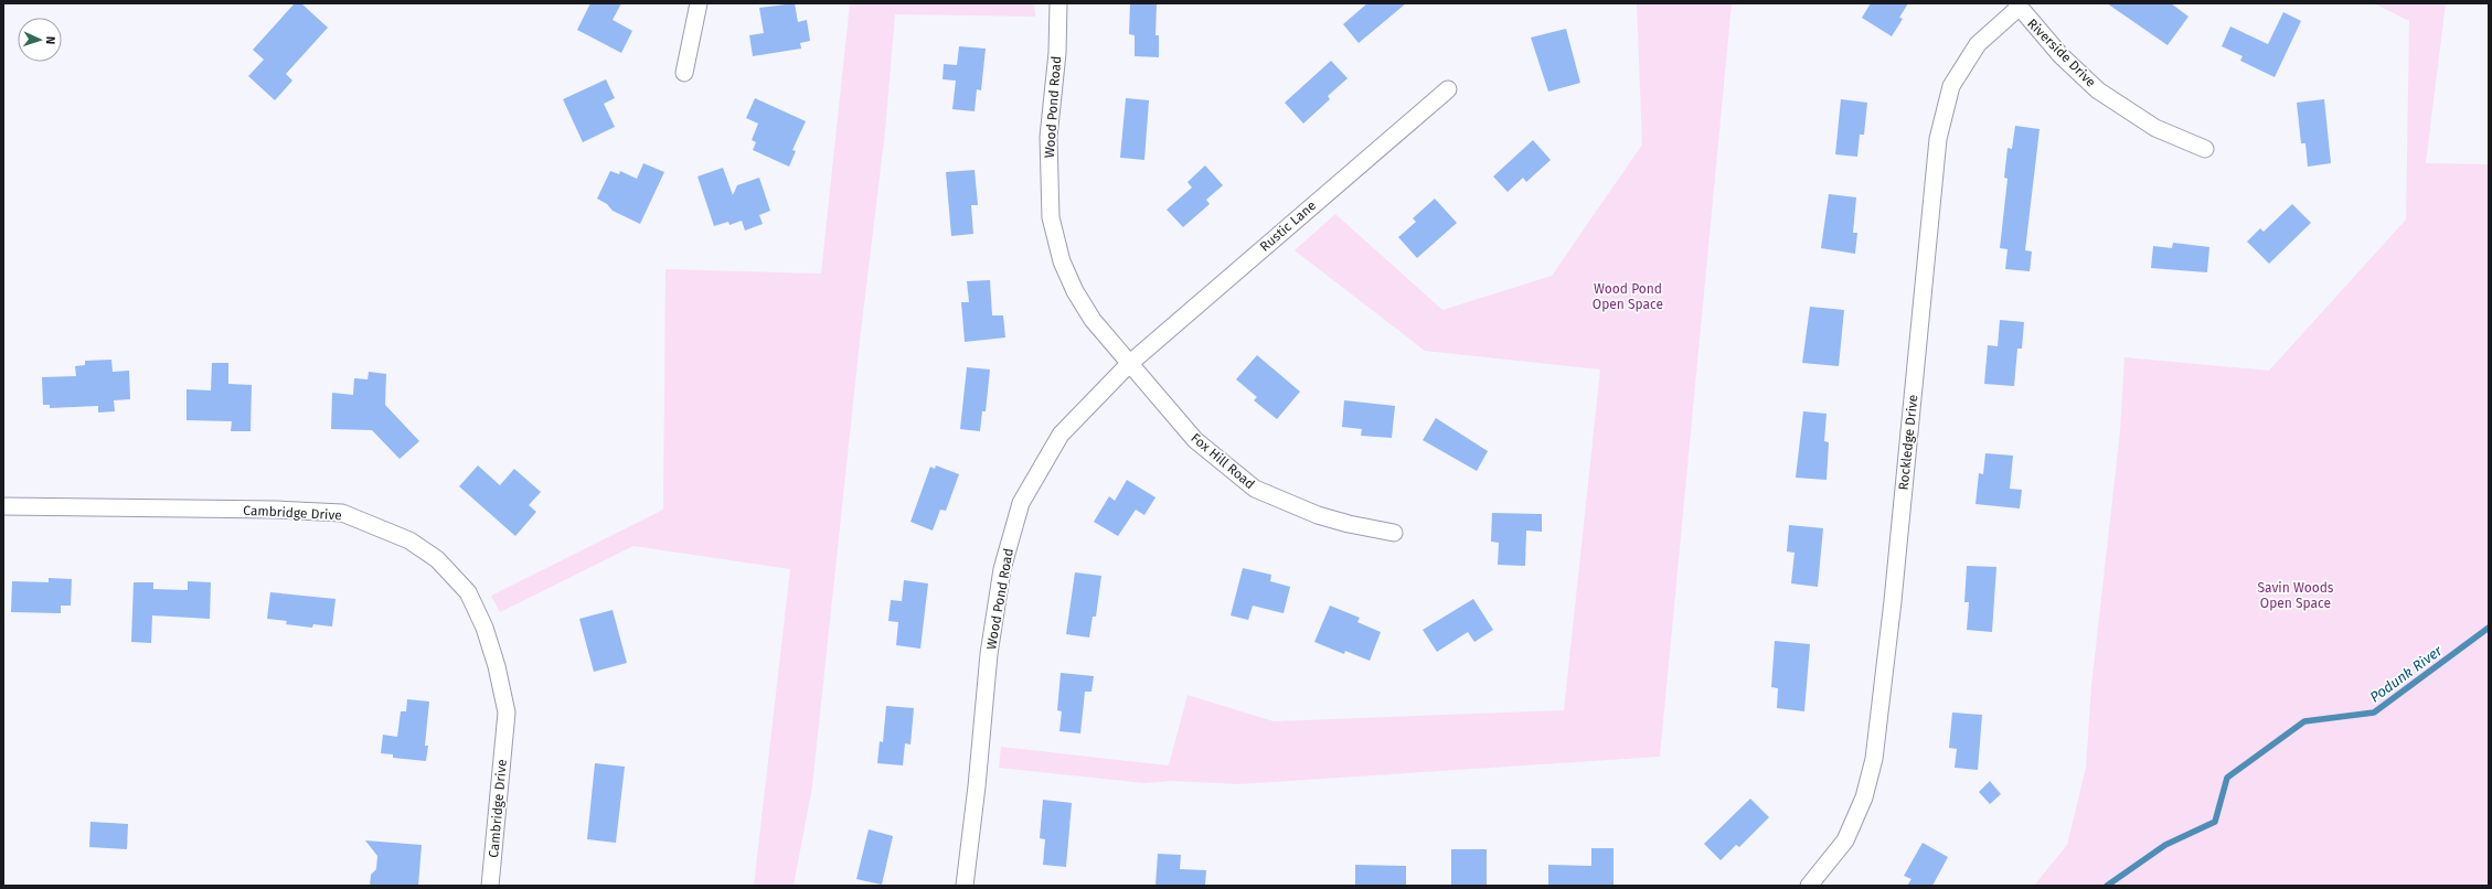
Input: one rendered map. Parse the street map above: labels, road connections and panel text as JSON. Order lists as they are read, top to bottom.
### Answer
{
  "streets": {
    "street": [
      "Riverside Drive",
      "Wood Pond Road",
      "Rustic Lane",
      "Rockledge Drive",
      "Fox Hill Road",
      "Cambridge Drive"
    ]
  },
  "crossings": [
    ["Riverside Drive", "Rockledge Drive"],
    ["Wood Pond Road", "Rustic Lane"],
    ["Wood Pond Road", "Fox Hill Road"],
    ["Rustic Lane", "Fox Hill Road"]
  ],
  "water": ["Podunk River"],
  "parks": ["Wood Pond Open Space", "Savin Woods Open Space"],
  "north": "right"
}
